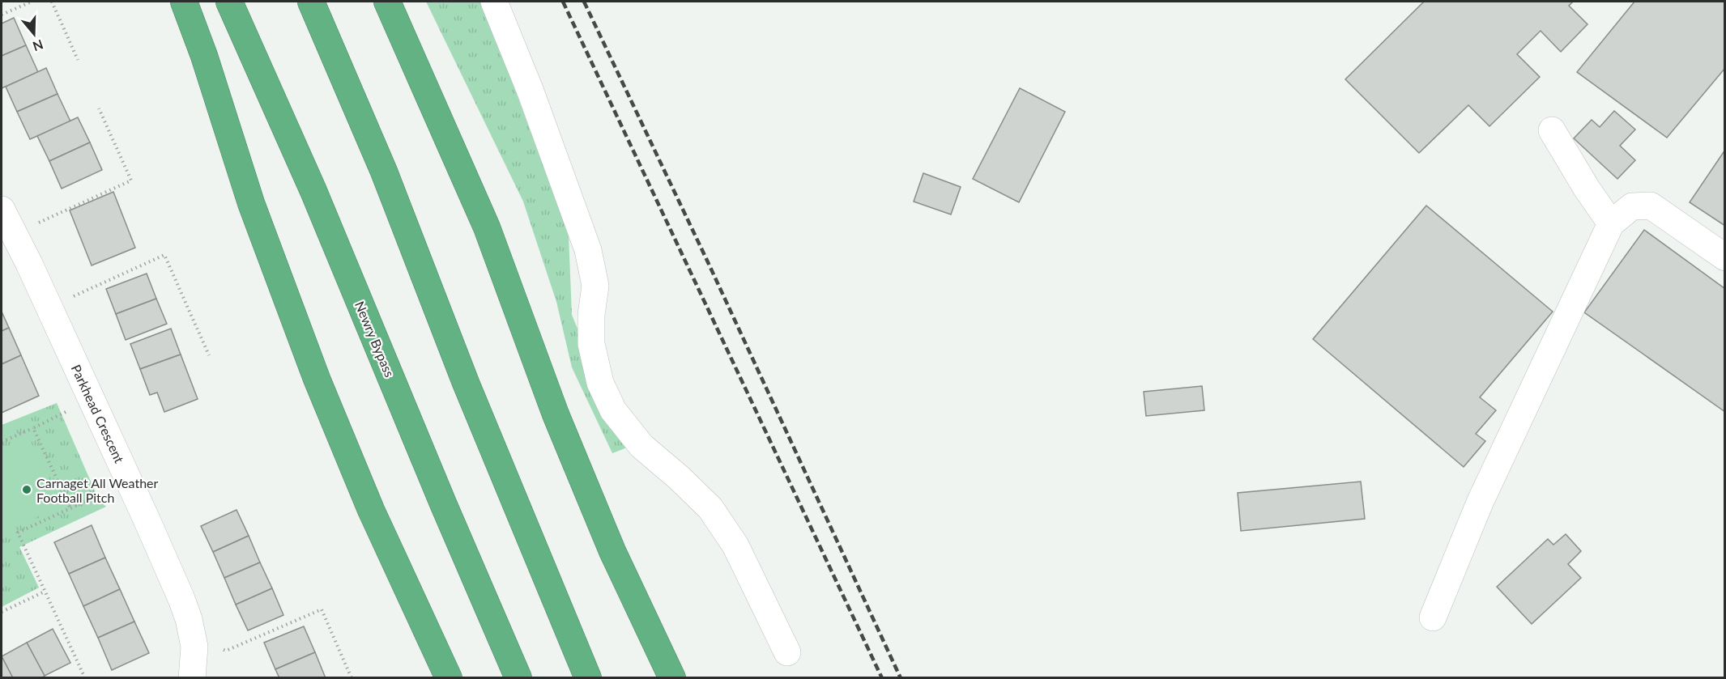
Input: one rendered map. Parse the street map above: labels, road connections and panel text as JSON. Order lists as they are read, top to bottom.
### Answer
{
  "streets": {
    "highway": ["Newry Bypass"],
    "street": ["Parkhead Crescent"]
  },
  "places": ["Carnaget All Weather Football Pitch"],
  "north": "bottom"
}
